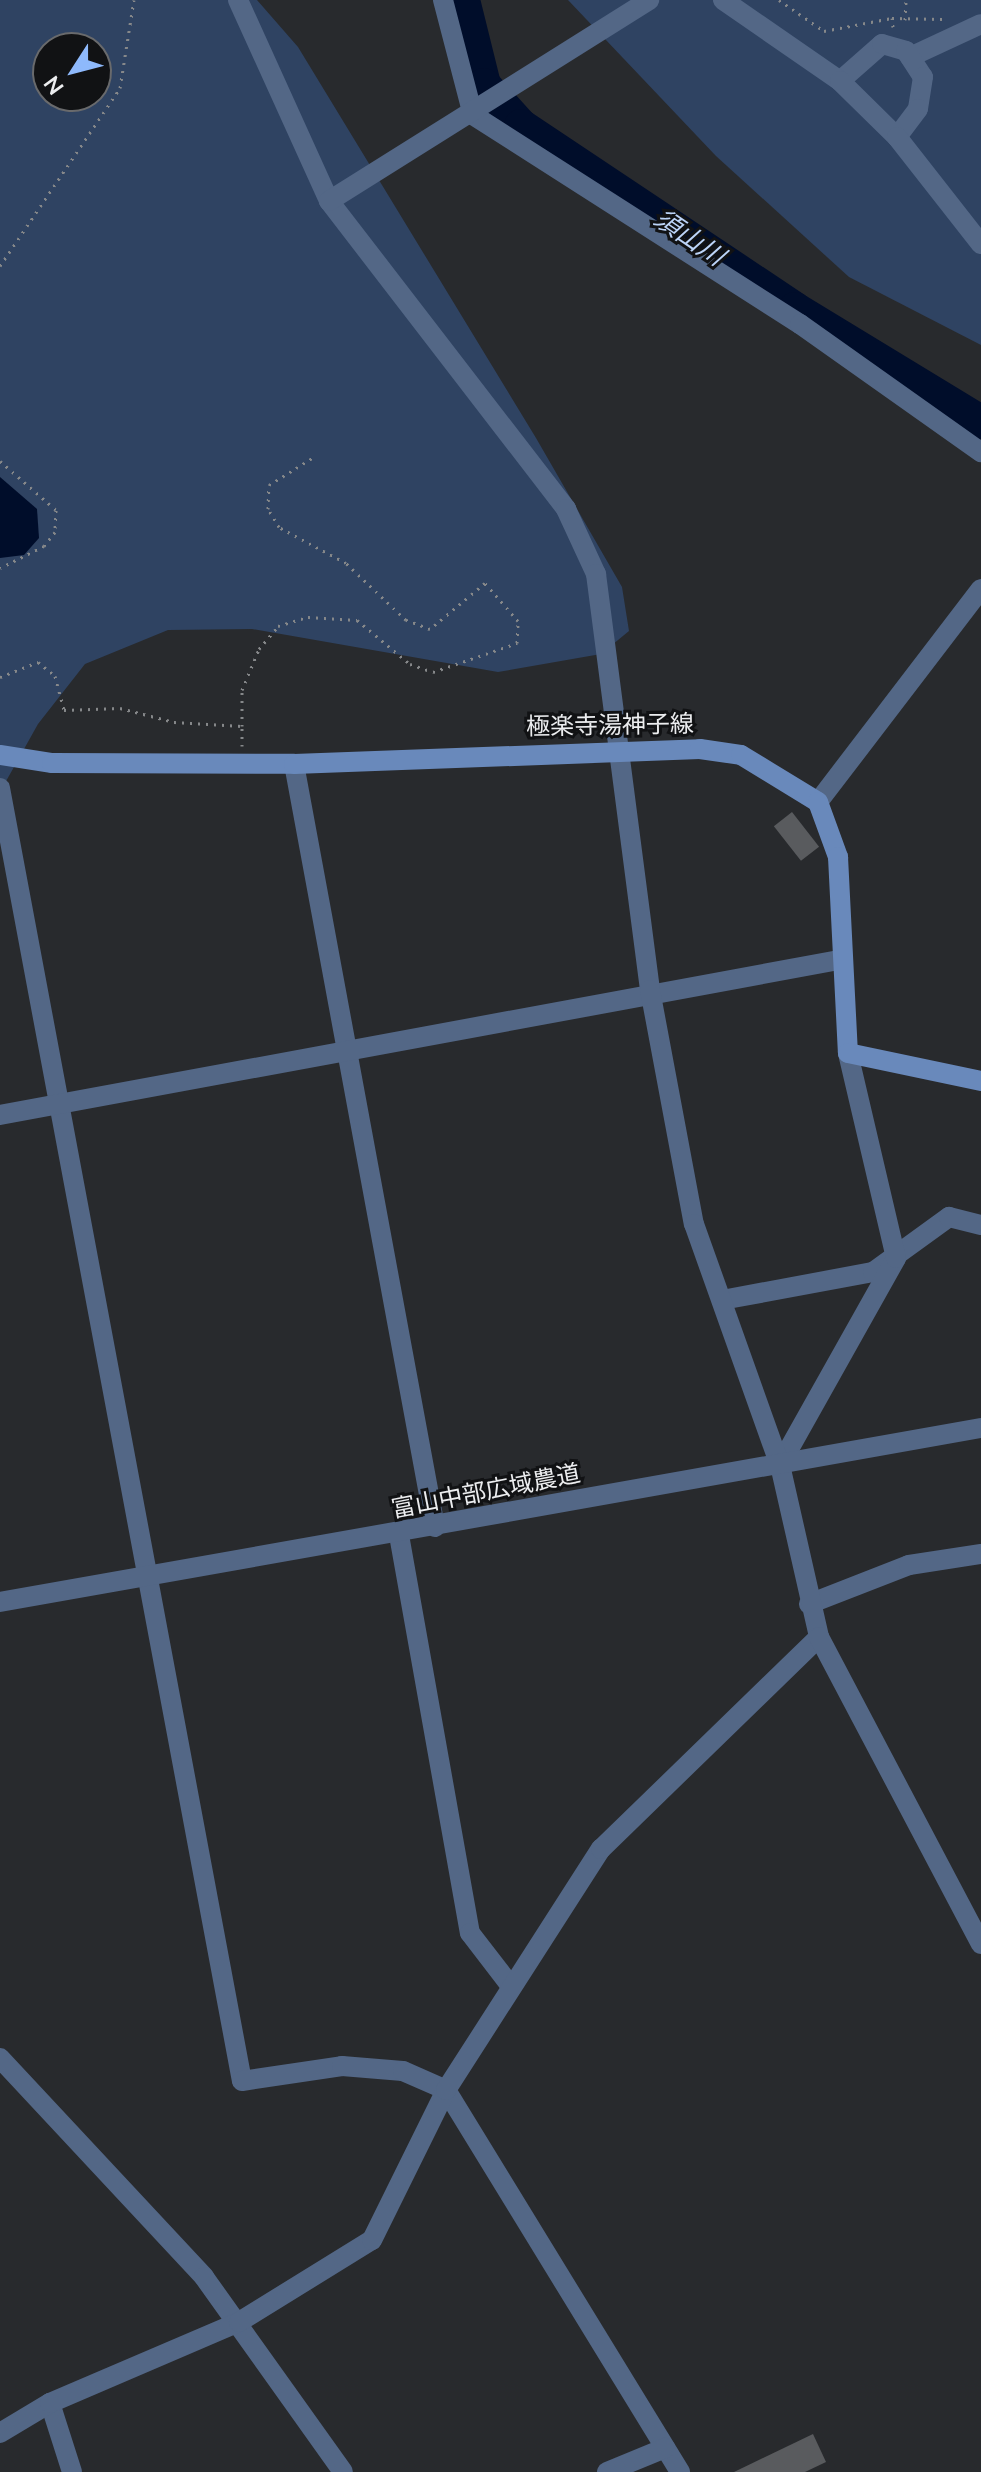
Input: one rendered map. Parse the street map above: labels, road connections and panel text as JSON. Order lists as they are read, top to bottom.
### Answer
{
  "streets": {
    "main road": ["極楽寺湯神子線"],
    "street": ["富山中部広域農道"]
  },
  "water": ["須山川"],
  "north": "bottom left"
}
